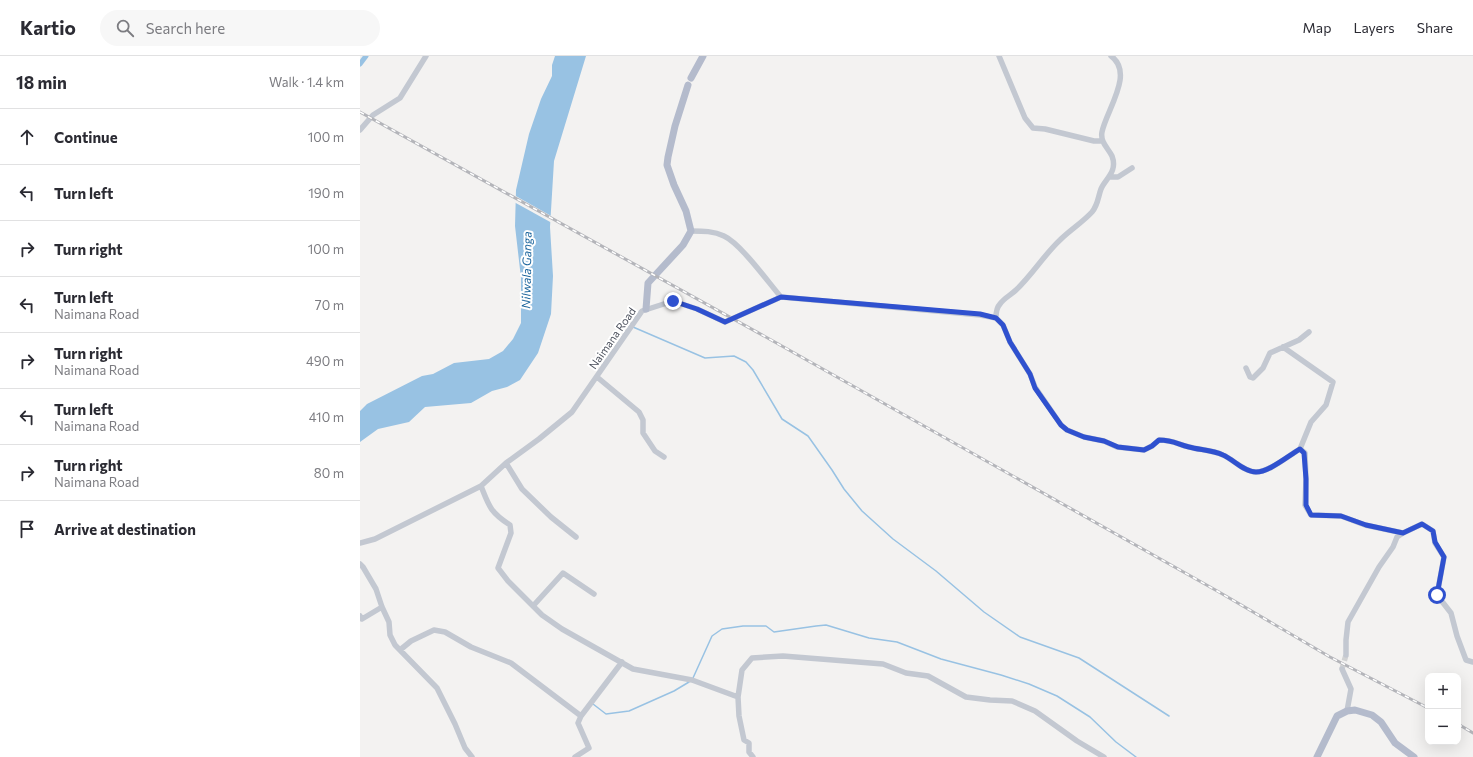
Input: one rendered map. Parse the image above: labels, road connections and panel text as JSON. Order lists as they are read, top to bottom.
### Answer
{
  "streets": {
    "street": ["Naimana Road"]
  },
  "water": ["Nilwala Ganga"],
  "page": {
    "header": "Kartio",
    "search": "Search here",
    "nav": ["Map", "Layers", "Share"],
    "heading": ["18 min", "Walk · 1.4 km"],
    "list": [
      ["Continue", "100 m"],
      ["Turn left", "190 m"],
      ["Turn right", "100 m"],
      ["Turn left", "Naimana Road", "70 m"],
      ["Turn right", "Naimana Road", "490 m"],
      ["Turn left", "Naimana Road", "410 m"],
      ["Turn right", "Naimana Road", "80 m"],
      "Arrive at destination"
    ],
    "map_buttons": ["+", "−"]
  }
}
